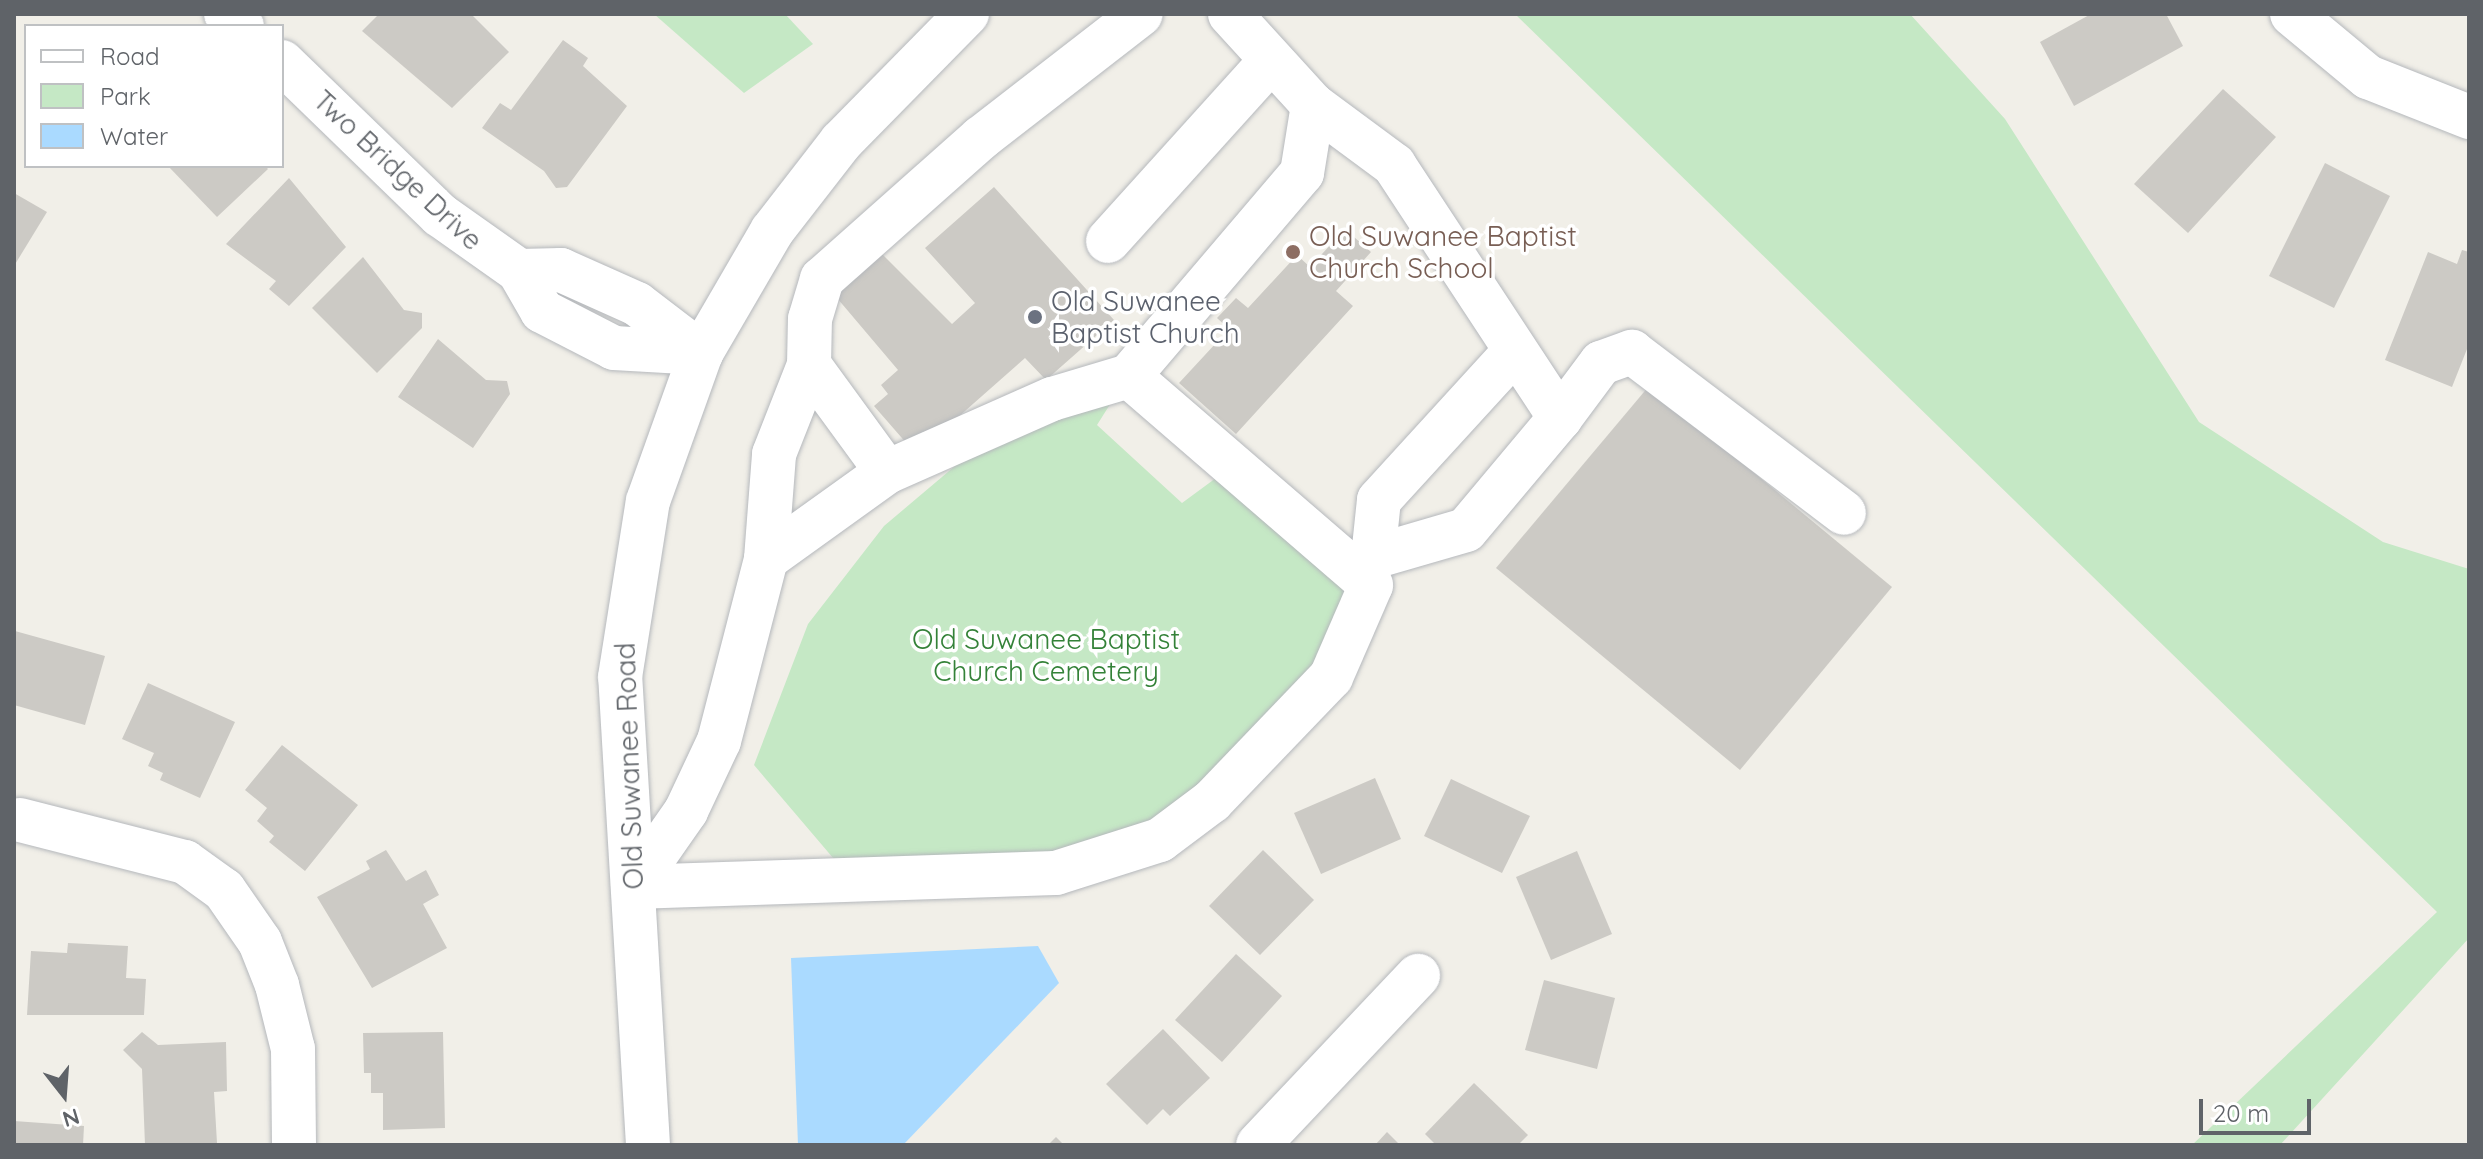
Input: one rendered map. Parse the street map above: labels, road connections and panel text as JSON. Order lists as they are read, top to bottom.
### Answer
{
  "streets": {
    "street": ["Two Bridge Drive", "Old Suwanee Road"]
  },
  "crossings": [
    ["Two Bridge Drive", "Old Suwanee Road"]
  ],
  "parks": ["Old Suwanee Baptist Church Cemetery"],
  "places": ["Old Suwanee Baptist Church School", "Old Suwanee Baptist Church"],
  "legend": ["Road", "Park", "Water"],
  "scale_bar": "20 m",
  "north": "bottom"
}
